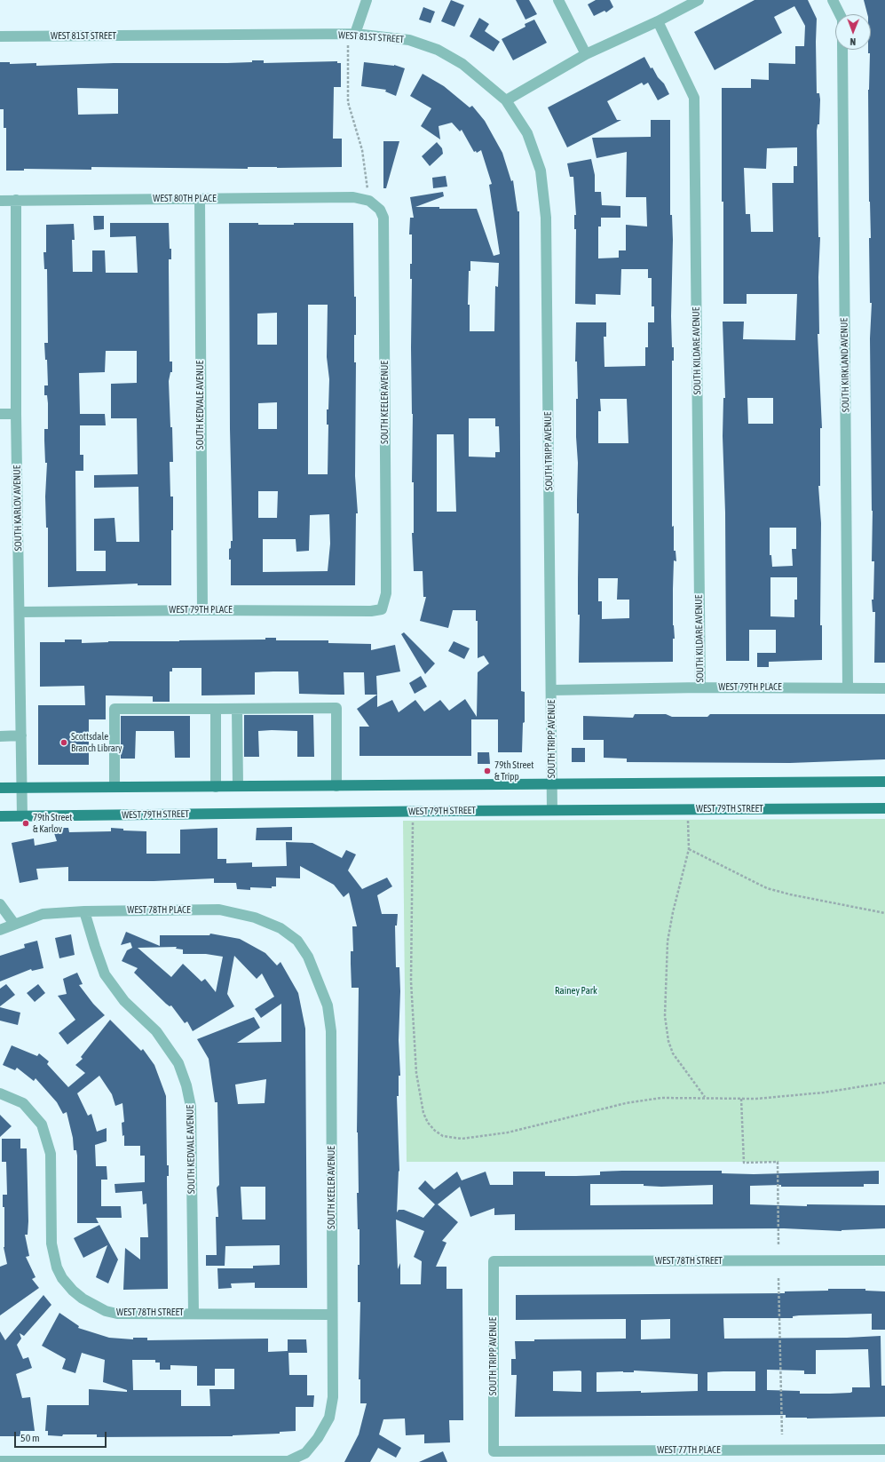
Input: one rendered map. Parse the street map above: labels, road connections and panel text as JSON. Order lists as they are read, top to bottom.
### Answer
{
  "streets": {
    "main road": ["WEST 79TH STREET"],
    "street": [
      "WEST 81ST STREET",
      "WEST 80TH PLACE",
      "SOUTH KILDARE AVENUE",
      "SOUTH KIRKLAND AVENUE",
      "SOUTH KEELER AVENUE",
      "SOUTH KEDVALE AVENUE",
      "SOUTH TRIPP AVENUE",
      "SOUTH KARLOV AVENUE",
      "WEST 79TH PLACE",
      "WEST 78TH PLACE",
      "WEST 78TH STREET",
      "WEST 77TH PLACE"
    ]
  },
  "crossings": [
    ["WEST 81ST STREET", "SOUTH TRIPP AVENUE"],
    ["WEST 80TH PLACE", "SOUTH KEELER AVENUE"],
    ["WEST 80TH PLACE", "SOUTH KEDVALE AVENUE"],
    ["WEST 80TH PLACE", "SOUTH KARLOV AVENUE"],
    ["SOUTH KILDARE AVENUE", "WEST 79TH PLACE"],
    ["SOUTH KIRKLAND AVENUE", "WEST 79TH PLACE"],
    ["SOUTH KEELER AVENUE", "WEST 79TH PLACE"],
    ["SOUTH KEELER AVENUE", "WEST 78TH PLACE"],
    ["SOUTH KEELER AVENUE", "WEST 78TH STREET"],
    ["SOUTH KEDVALE AVENUE", "WEST 79TH PLACE"],
    ["SOUTH KEDVALE AVENUE", "WEST 78TH PLACE"],
    ["SOUTH KEDVALE AVENUE", "WEST 78TH STREET"],
    ["SOUTH TRIPP AVENUE", "WEST 79TH PLACE"],
    ["SOUTH TRIPP AVENUE", "WEST 79TH STREET"],
    ["SOUTH TRIPP AVENUE", "WEST 78TH STREET"],
    ["SOUTH TRIPP AVENUE", "WEST 77TH PLACE"],
    ["SOUTH KARLOV AVENUE", "WEST 79TH PLACE"],
    ["SOUTH KARLOV AVENUE", "WEST 79TH STREET"]
  ],
  "parks": ["Rainey Park"],
  "places": ["Scottsdale Branch Library", "79th Street & Tripp", "79th Street & Karlov"],
  "scale_bar": "50 m",
  "north": "bottom"
}
